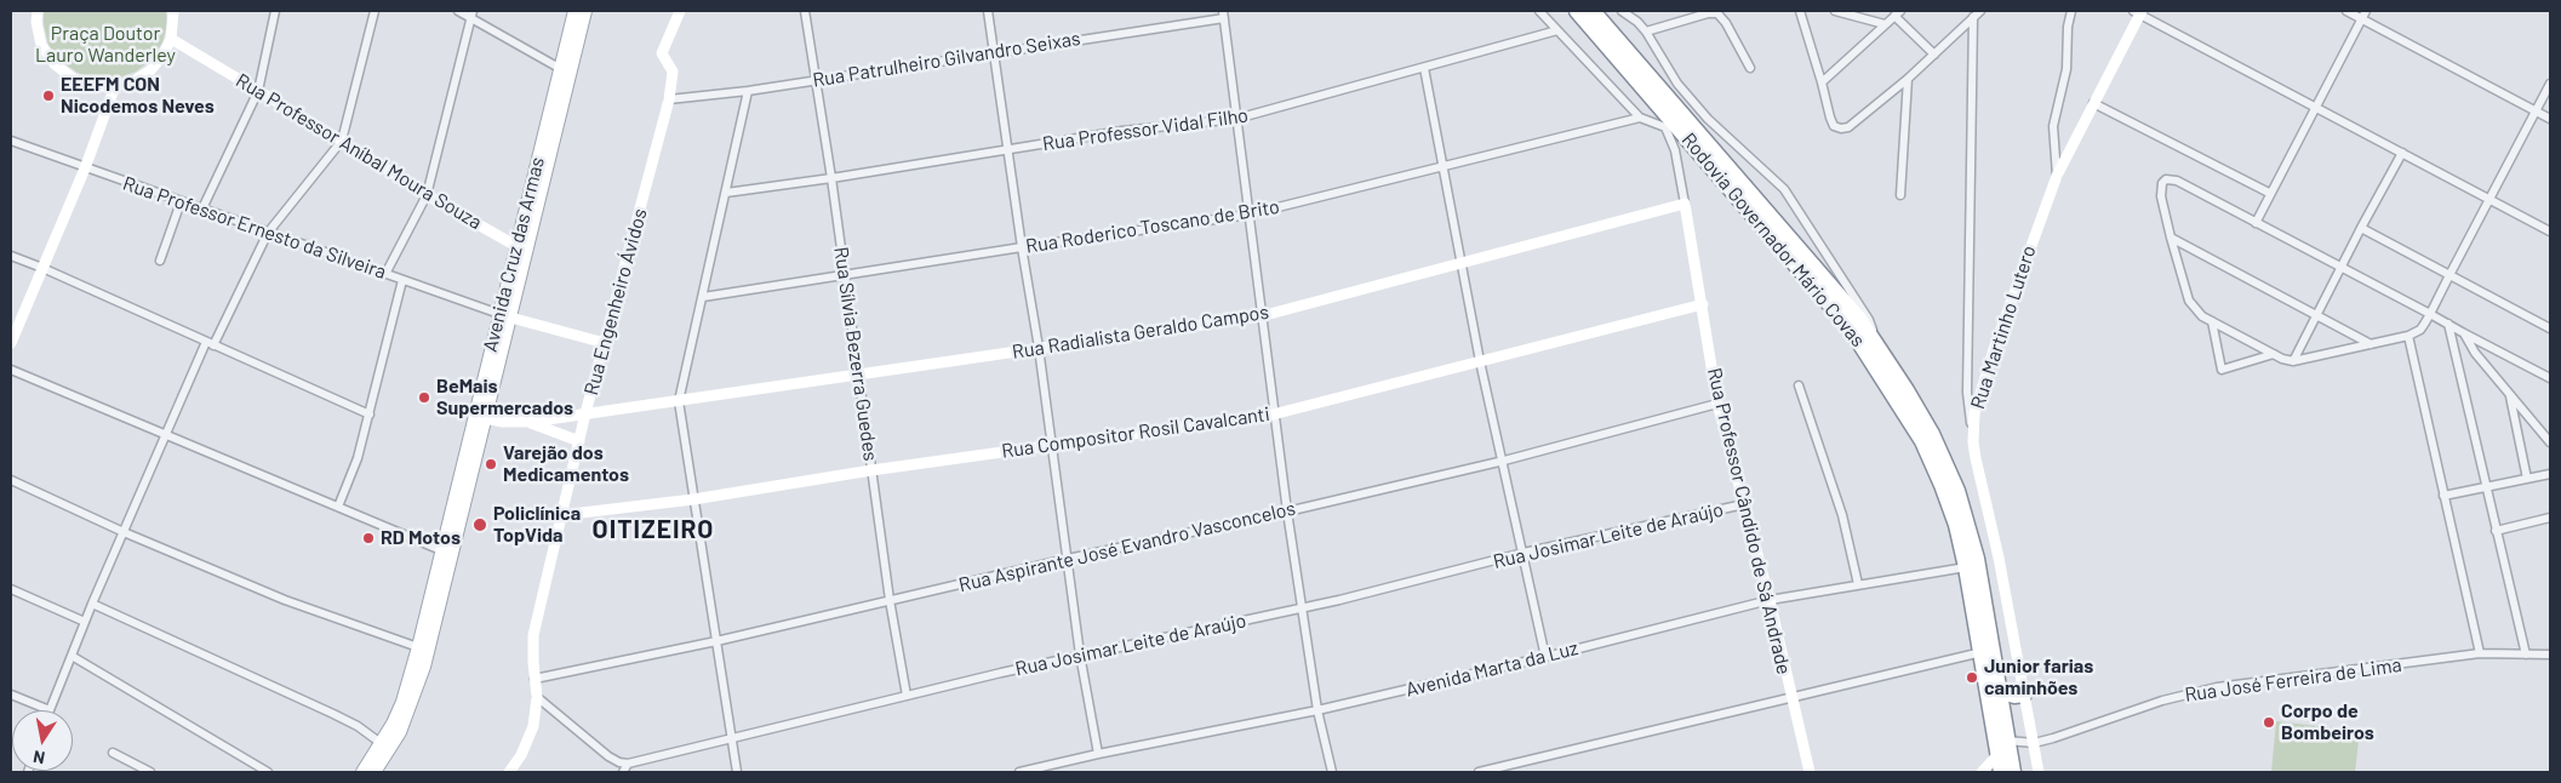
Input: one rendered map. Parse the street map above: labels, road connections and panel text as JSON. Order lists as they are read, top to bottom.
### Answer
{
  "streets": {
    "highway": ["Rodovia Governador Mário Covas"],
    "main road": ["Avenida Cruz das Armas"],
    "street": [
      "Rua Patrulheiro Gilvandro Seixas",
      "Rua Professor Vidal Filho",
      "Rua Professor Aníbal Moura Souza",
      "Rua Roderico Toscano de Brito",
      "Rua Professor Ernesto da Silveira",
      "Rua Engenheiro Ávidos",
      "Rua Martinho Lutero",
      "Rua Radialista Geraldo Campos",
      "Rua Sílvia Bezerra Guedes",
      "Rua Compositor Rosil Cavalcanti",
      "Rua Professor Cândido de Sá Andrade",
      "Rua Josimar Leite de Araújo",
      "Rua Aspirante José Evandro Vasconcelos",
      "Avenida Marta da Luz",
      "Rua José Ferreira de Lima"
    ]
  },
  "crossings": [
    ["Rua Patrulheiro Gilvandro Seixas", "Rua Engenheiro Ávidos"],
    ["Rua Patrulheiro Gilvandro Seixas", "Rua Sílvia Bezerra Guedes"],
    ["Rua Professor Vidal Filho", "Rua Sílvia Bezerra Guedes"],
    ["Rua Professor Aníbal Moura Souza", "Avenida Cruz das Armas"],
    ["Rua Roderico Toscano de Brito", "Rua Sílvia Bezerra Guedes"],
    ["Rua Professor Ernesto da Silveira", "Avenida Cruz das Armas"],
    ["Rodovia Governador Mário Covas", "Rua Professor Cândido de Sá Andrade"],
    ["Rodovia Governador Mário Covas", "Avenida Marta da Luz"],
    ["Rodovia Governador Mário Covas", "Rua José Ferreira de Lima"],
    ["Rua Engenheiro Ávidos", "Rua Radialista Geraldo Campos"],
    ["Rua Engenheiro Ávidos", "Rua Compositor Rosil Cavalcanti"],
    ["Rua Engenheiro Ávidos", "Rua Aspirante José Evandro Vasconcelos"],
    ["Rua Martinho Lutero", "Rua José Ferreira de Lima"],
    ["Rua Radialista Geraldo Campos", "Rua Sílvia Bezerra Guedes"],
    ["Rua Radialista Geraldo Campos", "Rua Professor Cândido de Sá Andrade"],
    ["Rua Sílvia Bezerra Guedes", "Rua Compositor Rosil Cavalcanti"],
    ["Rua Sílvia Bezerra Guedes", "Rua Josimar Leite de Araújo"],
    ["Rua Sílvia Bezerra Guedes", "Rua Aspirante José Evandro Vasconcelos"],
    ["Rua Compositor Rosil Cavalcanti", "Rua Professor Cândido de Sá Andrade"],
    ["Rua Professor Cândido de Sá Andrade", "Rua Josimar Leite de Araújo"],
    ["Rua Professor Cândido de Sá Andrade", "Rua Aspirante José Evandro Vasconcelos"],
    ["Rua Professor Cândido de Sá Andrade", "Avenida Marta da Luz"]
  ],
  "districts": ["OITIZEIRO"],
  "parks": ["Praça Doutor Lauro Wanderley"],
  "places": [
    "EEEFM CON Nicodemos Neves",
    "BeMais Supermercados",
    "Varejão dos Medicamentos",
    "Policlínica TopVida",
    "RD Motos",
    "Junior farias caminhões",
    "Corpo de Bombeiros"
  ],
  "north": "bottom"
}
